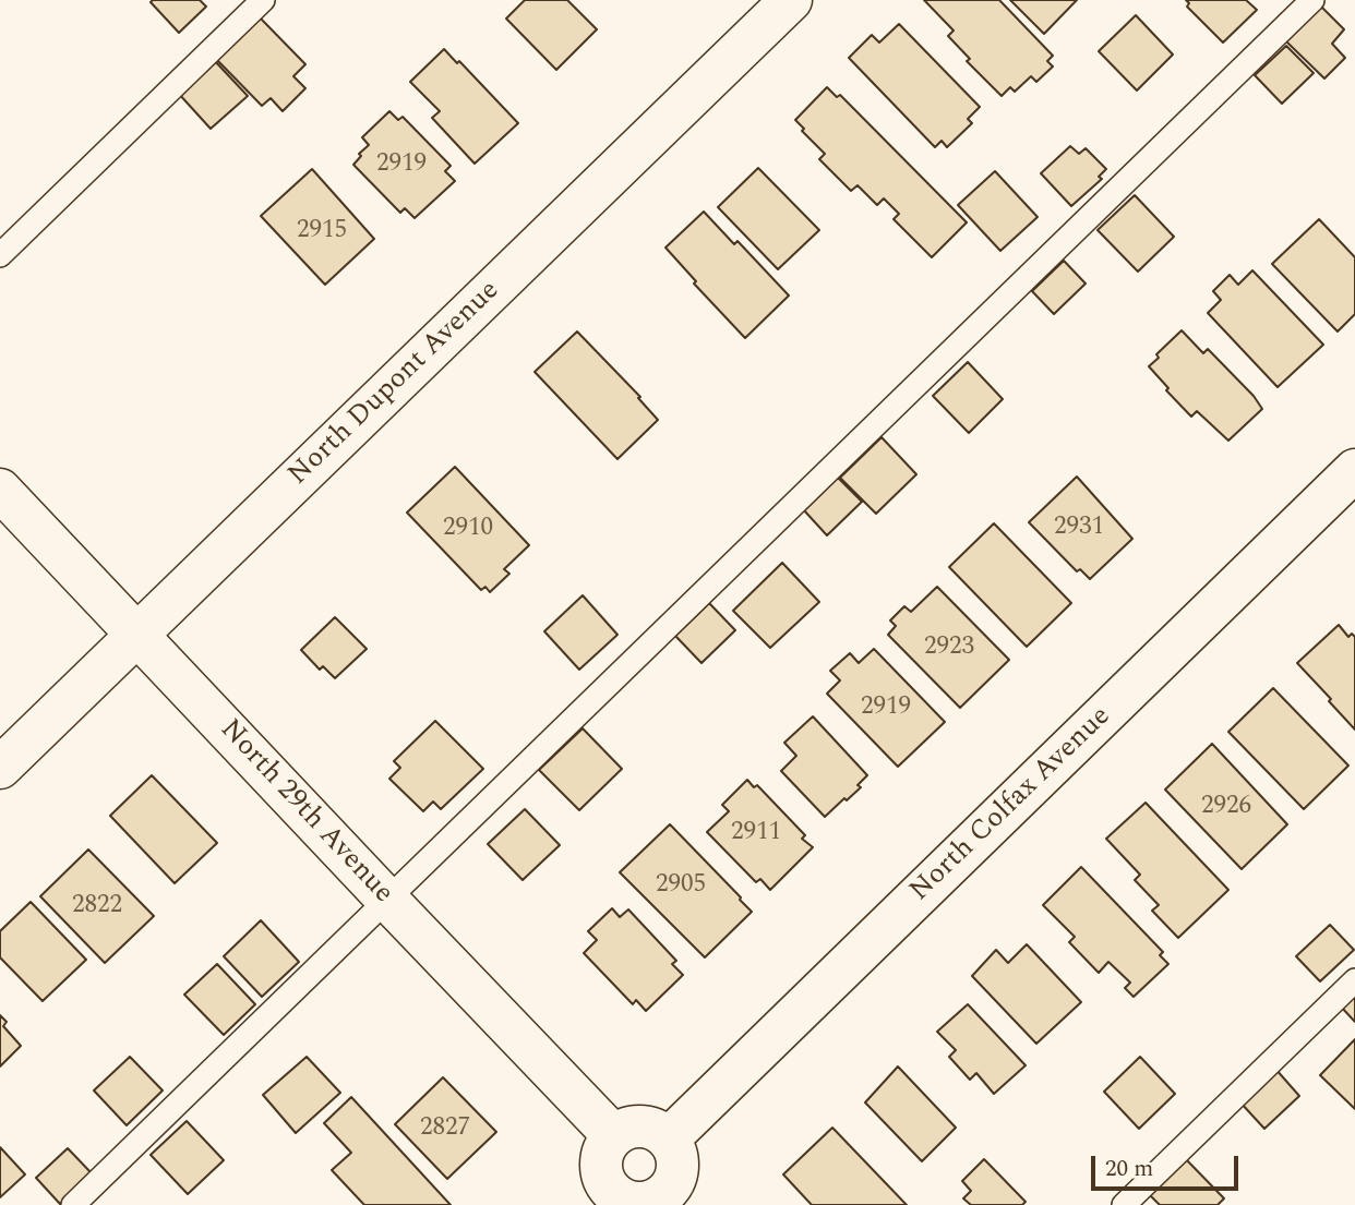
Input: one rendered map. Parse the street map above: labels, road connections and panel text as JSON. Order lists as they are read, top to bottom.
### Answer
{
  "streets": {
    "street": ["North Dupont Avenue", "North Colfax Avenue", "North 29th Avenue"]
  },
  "crossings": [
    ["North Dupont Avenue", "North 29th Avenue"],
    ["North Colfax Avenue", "North 29th Avenue"]
  ],
  "house_numbers": [
    "2919",
    "2915",
    "2931",
    "2910",
    "2923",
    "2919",
    "2926",
    "2911",
    "2905",
    "2822",
    "2827"
  ],
  "scale_bar": "20 m"
}
